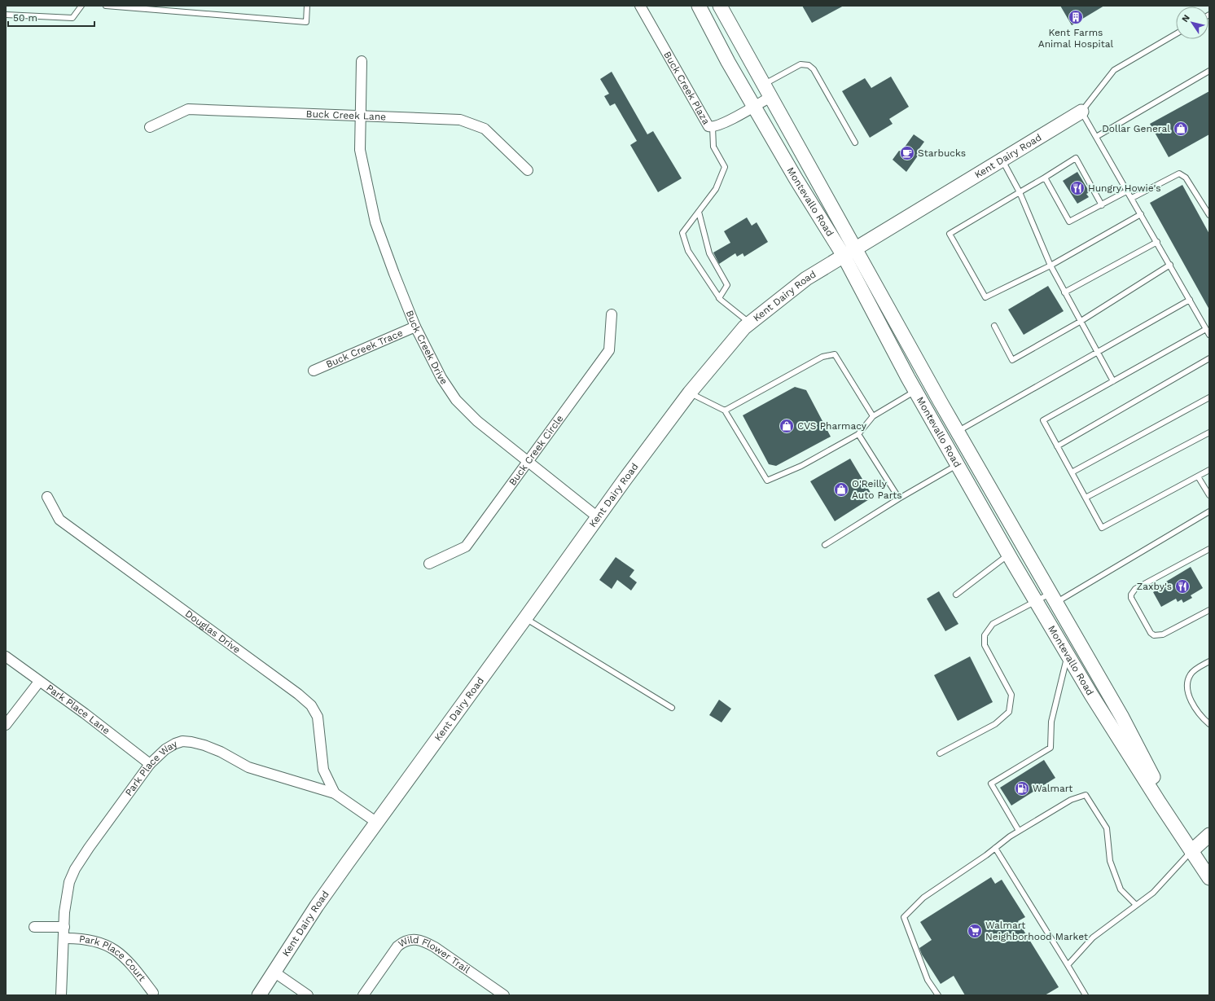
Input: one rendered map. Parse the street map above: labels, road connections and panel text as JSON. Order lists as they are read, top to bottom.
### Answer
{
  "streets": {
    "main road": ["Kent Dairy Road", "Montevallo Road"],
    "street": [
      "Buck Creek Plaza",
      "Buck Creek Lane",
      "Buck Creek Drive",
      "Buck Creek Trace",
      "Buck Creek Circle",
      "Douglas Drive",
      "Park Place Lane",
      "Park Place Way",
      "Wild Flower Trail",
      "Park Place Court"
    ]
  },
  "crossings": [
    ["Buck Creek Plaza", "Montevallo Road"],
    ["Buck Creek Lane", "Buck Creek Drive"],
    ["Kent Dairy Road", "Montevallo Road"],
    ["Kent Dairy Road", "Buck Creek Drive"],
    ["Kent Dairy Road", "Park Place Way"],
    ["Buck Creek Drive", "Buck Creek Trace"],
    ["Buck Creek Drive", "Buck Creek Circle"],
    ["Douglas Drive", "Park Place Way"],
    ["Park Place Lane", "Park Place Way"],
    ["Park Place Way", "Park Place Court"]
  ],
  "places": {
    "building": ["Kent Farms Animal Hospital"],
    "shop": ["Dollar General", "CVS Pharmacy", "O'Reilly Auto Parts"],
    "cafe": ["Starbucks"],
    "restaurant": ["Hungry Howie's", "Zaxby's"],
    "fuel station": ["Walmart"],
    "supermarket": ["Walmart Neighborhood Market"]
  },
  "scale_bar": "50 m",
  "north": "top left"
}
